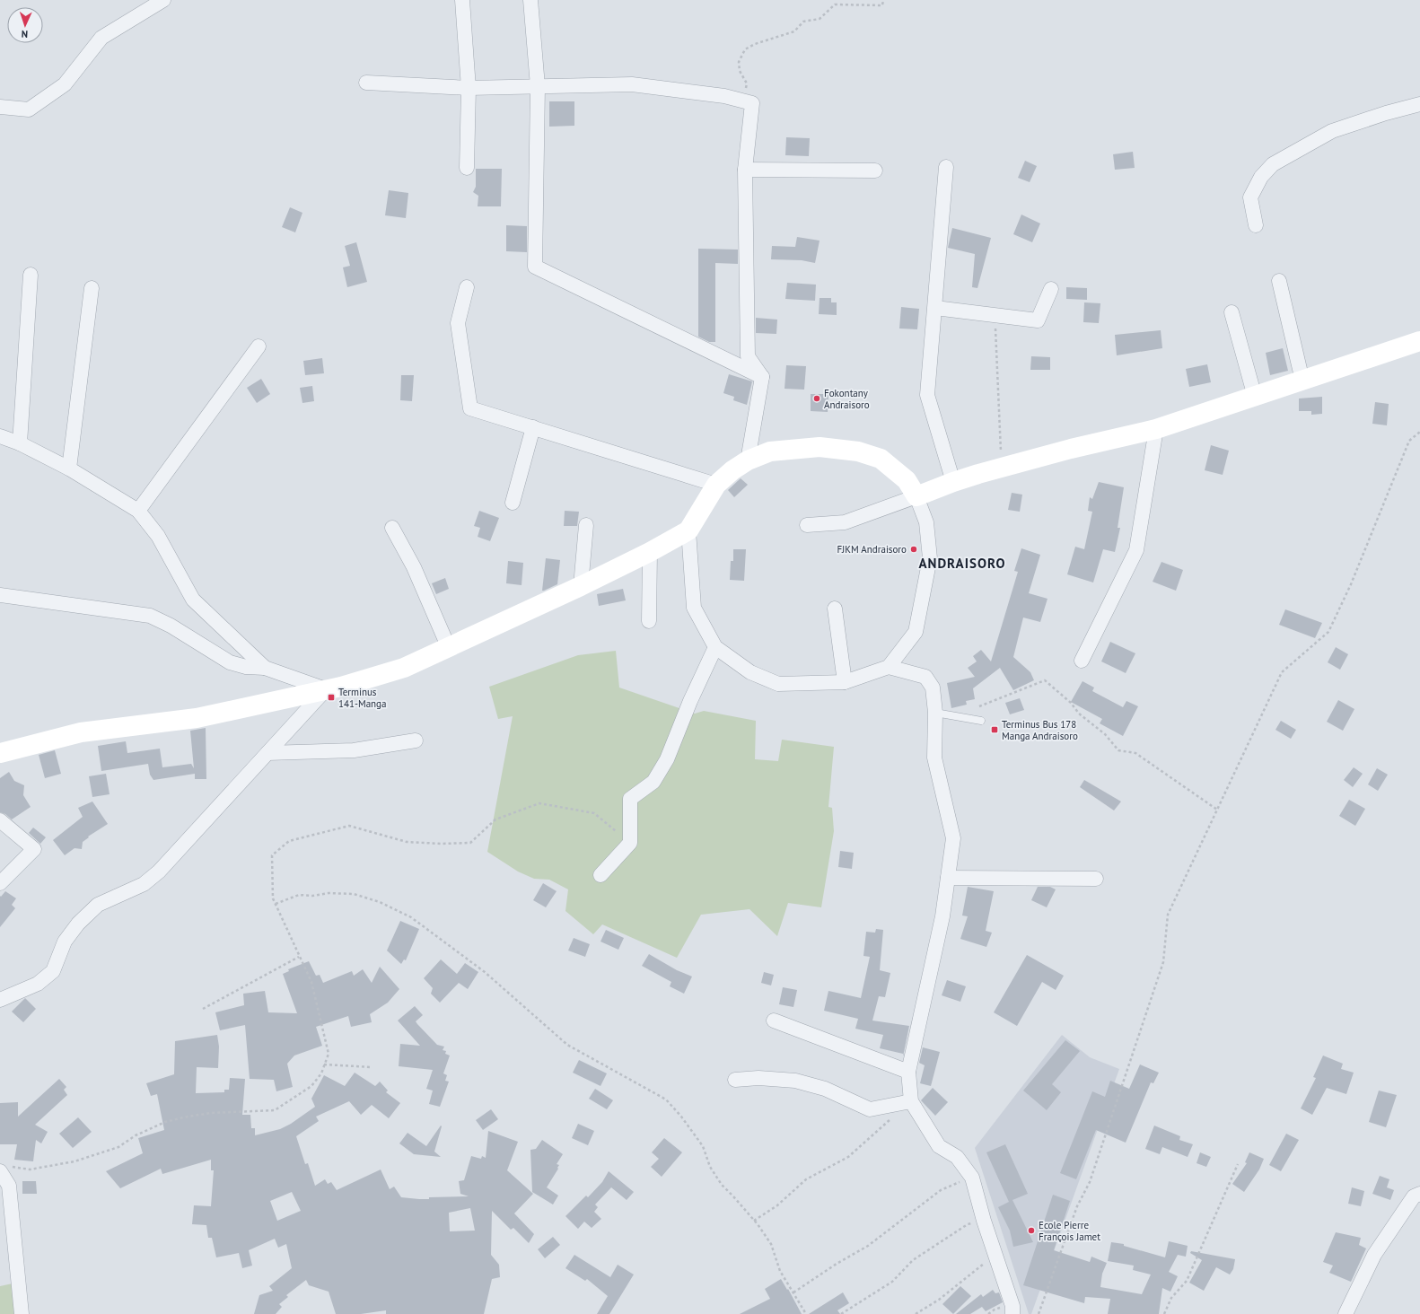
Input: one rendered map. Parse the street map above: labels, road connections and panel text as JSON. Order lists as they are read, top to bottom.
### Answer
{
  "districts": ["ANDRAISORO"],
  "places": {
    "other": ["Fokontany Andraisoro", "FJKM Andraisoro", "Ecole Pierre François Jamet"],
    "transit": ["Terminus 141-Manga", "Terminus Bus 178 Manga Andraisoro"]
  },
  "north": "bottom"
}
